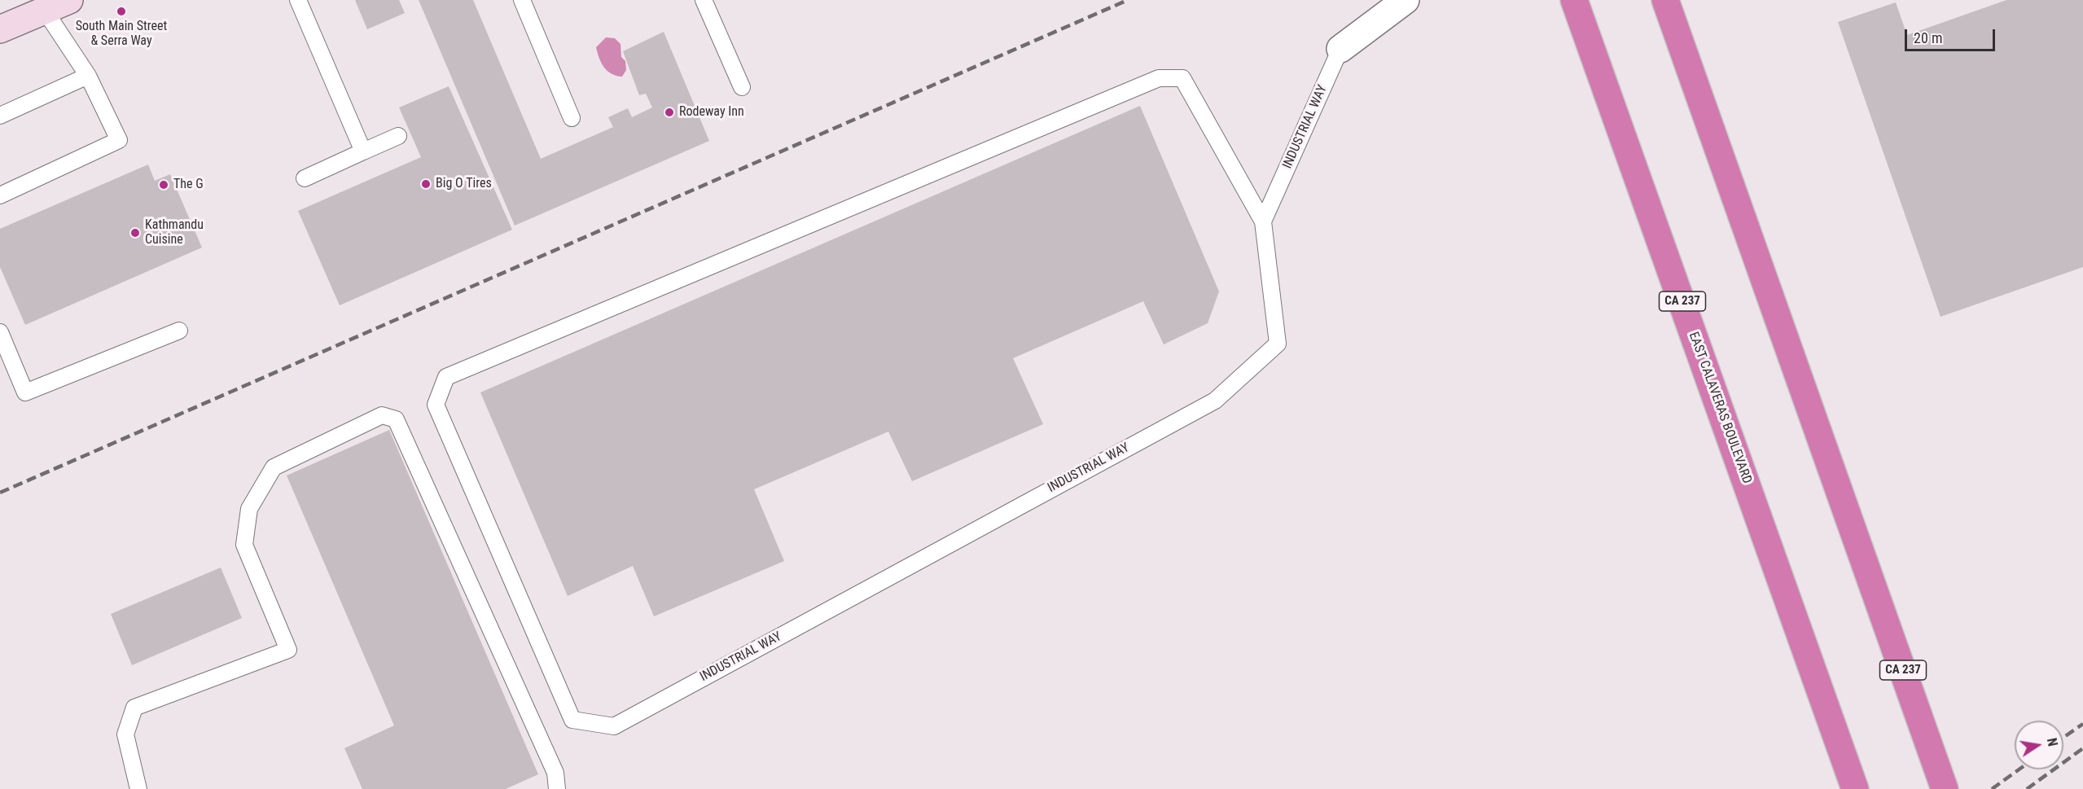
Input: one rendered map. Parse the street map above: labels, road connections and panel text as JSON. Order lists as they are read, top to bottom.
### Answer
{
  "streets": {
    "highway": ["CA 237", "EAST CALAVERAS BOULEVARD"],
    "lane": ["INDUSTRIAL WAY"]
  },
  "places": [
    "South Main Street & Serra Way",
    "Rodeway Inn",
    "Big O Tires",
    "The G",
    "Kathmandu Cuisine"
  ],
  "scale_bar": "20 m",
  "north": "right"
}
